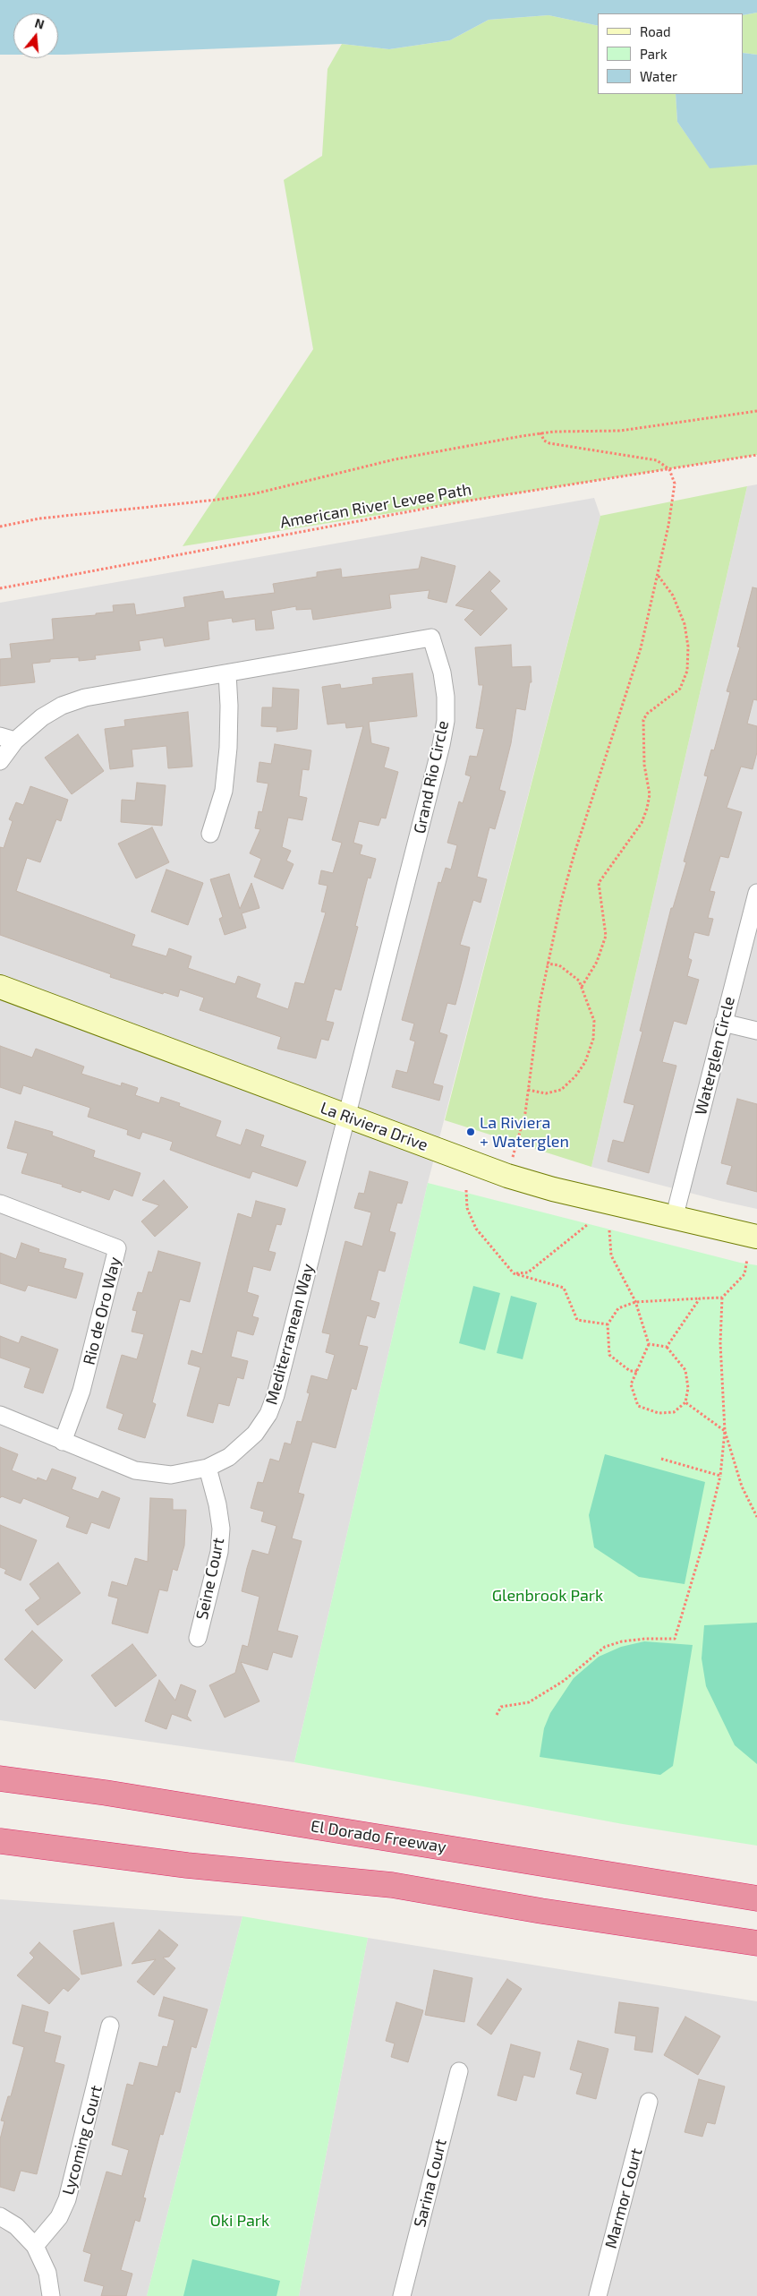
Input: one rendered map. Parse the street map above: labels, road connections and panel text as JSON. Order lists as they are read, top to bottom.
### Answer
{
  "streets": {
    "highway": ["El Dorado Freeway"],
    "street": [
      "Grand Rio Circle",
      "Waterglen Circle",
      "La Riviera Drive",
      "Rio de Oro Way",
      "Mediterranean Way",
      "Seine Court",
      "Lycoming Court",
      "Sarina Court",
      "Marmor Court"
    ],
    "path": ["American River Levee Path"]
  },
  "crossings": [
    ["Grand Rio Circle", "La Riviera Drive"],
    ["Grand Rio Circle", "Mediterranean Way"],
    ["Waterglen Circle", "La Riviera Drive"],
    ["La Riviera Drive", "Mediterranean Way"],
    ["Rio de Oro Way", "Mediterranean Way"],
    ["Mediterranean Way", "Seine Court"]
  ],
  "parks": ["Glenbrook Park", "Oki Park"],
  "places": ["La Riviera + Waterglen"],
  "legend": ["Road", "Park", "Water"],
  "north": "top"
}
